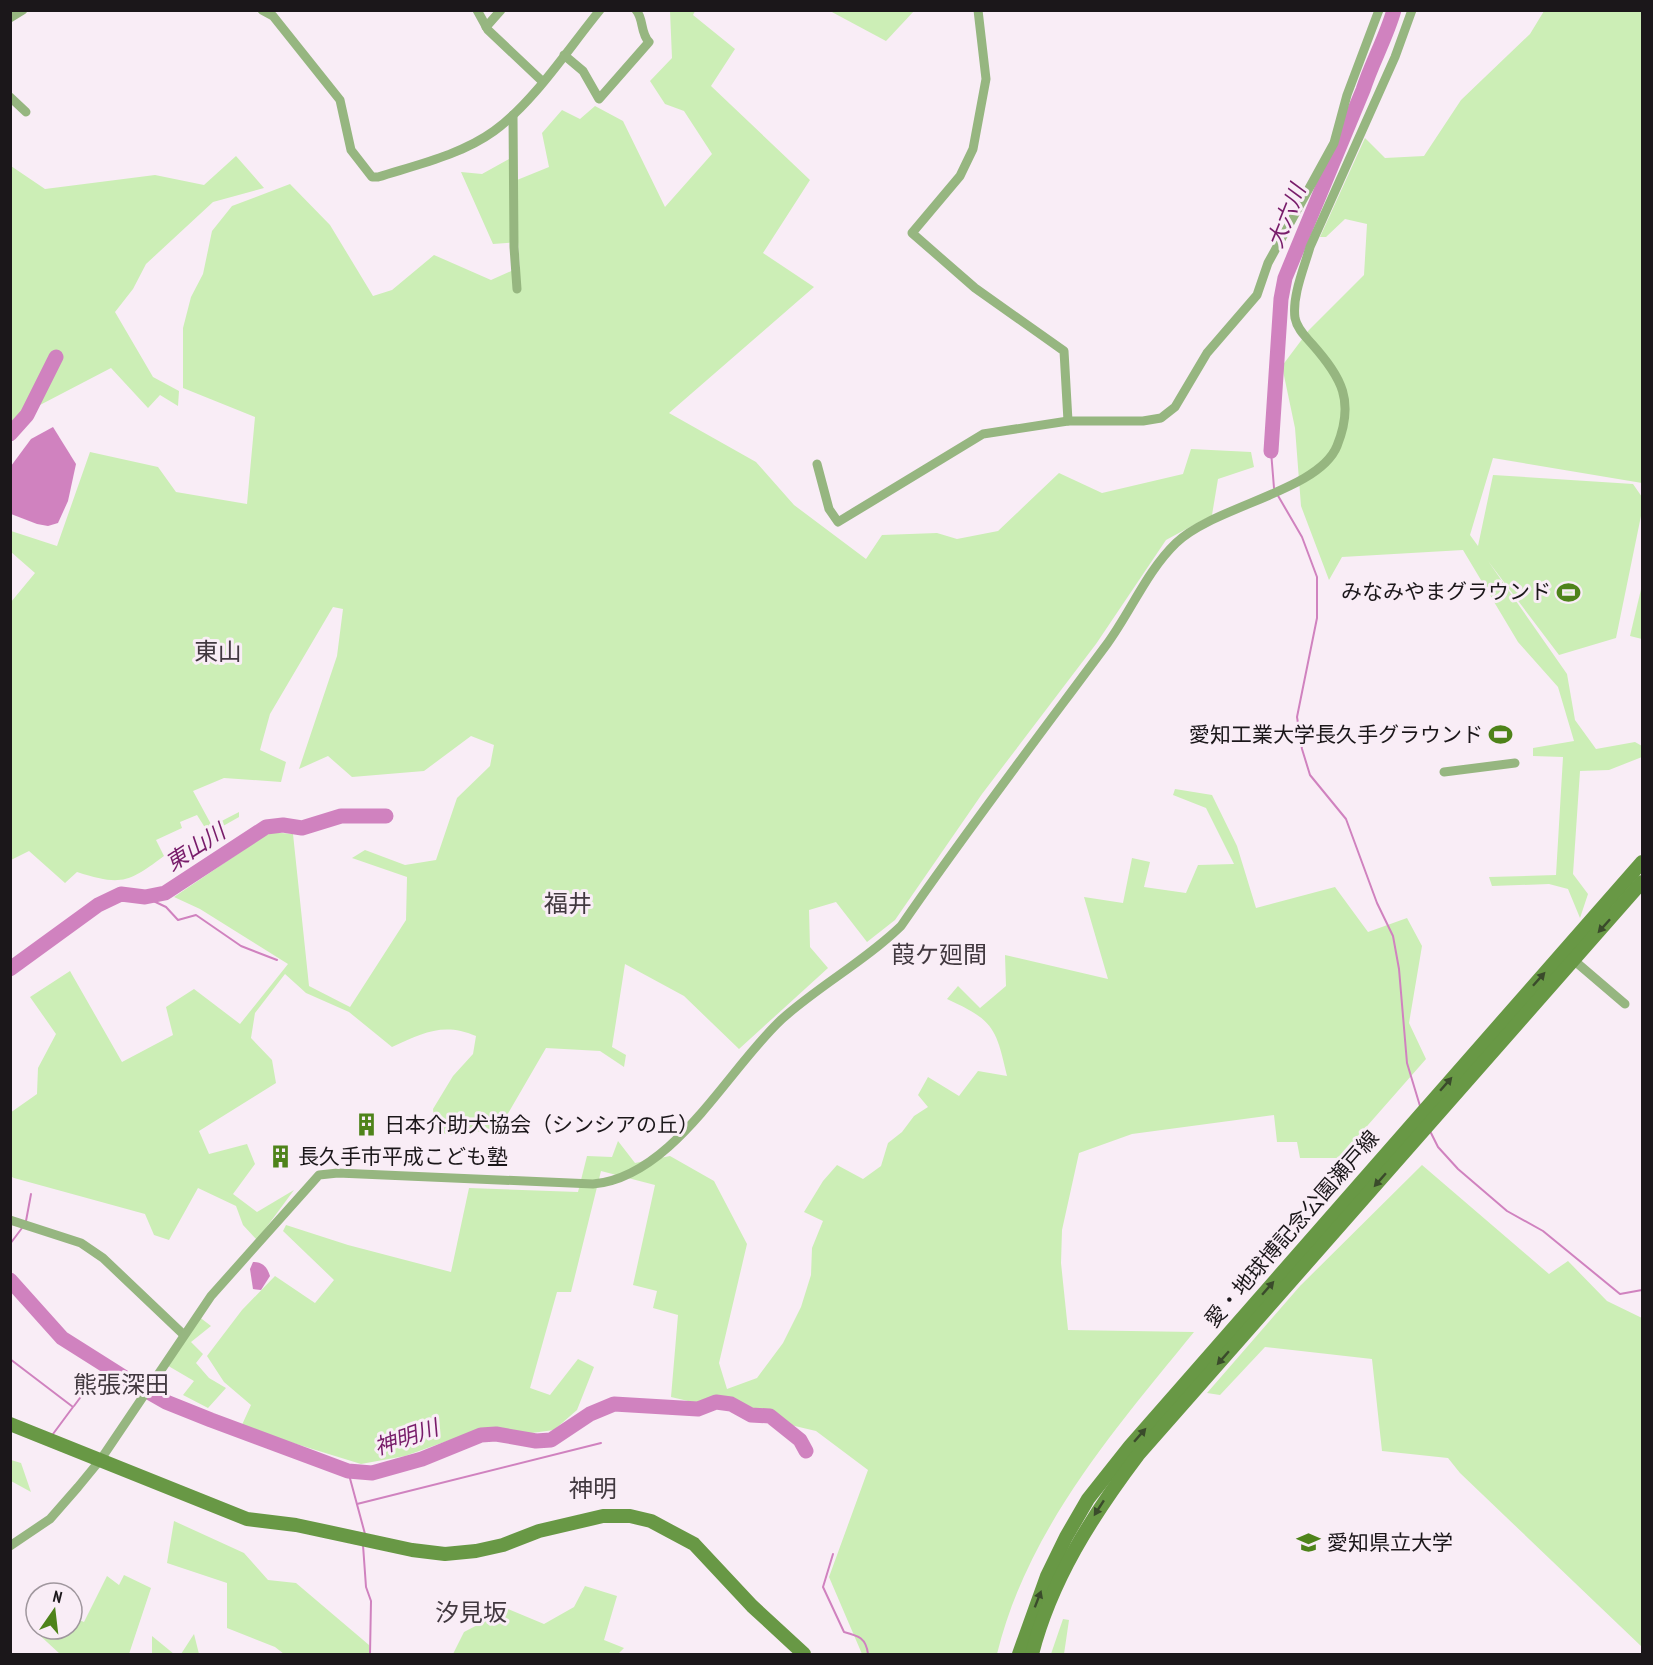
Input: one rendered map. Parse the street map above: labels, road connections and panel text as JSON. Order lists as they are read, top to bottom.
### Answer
{
  "streets": {
    "main road": ["愛・地球博記念公園瀬戸線"]
  },
  "districts": [
    "東山",
    "福井",
    "葭ケ廻間",
    "熊張深田",
    "神明",
    "汐見坂"
  ],
  "water": ["大六川", "東山川", "神明川"],
  "places": {
    "sports": ["みなみやまグラウンド", "愛知工業大学長久手グラウンド"],
    "building": ["日本介助犬協会（シンシアの丘）", "長久手市平成こども塾"],
    "school or university": ["愛知県立大学"]
  },
  "north": "top"
}
